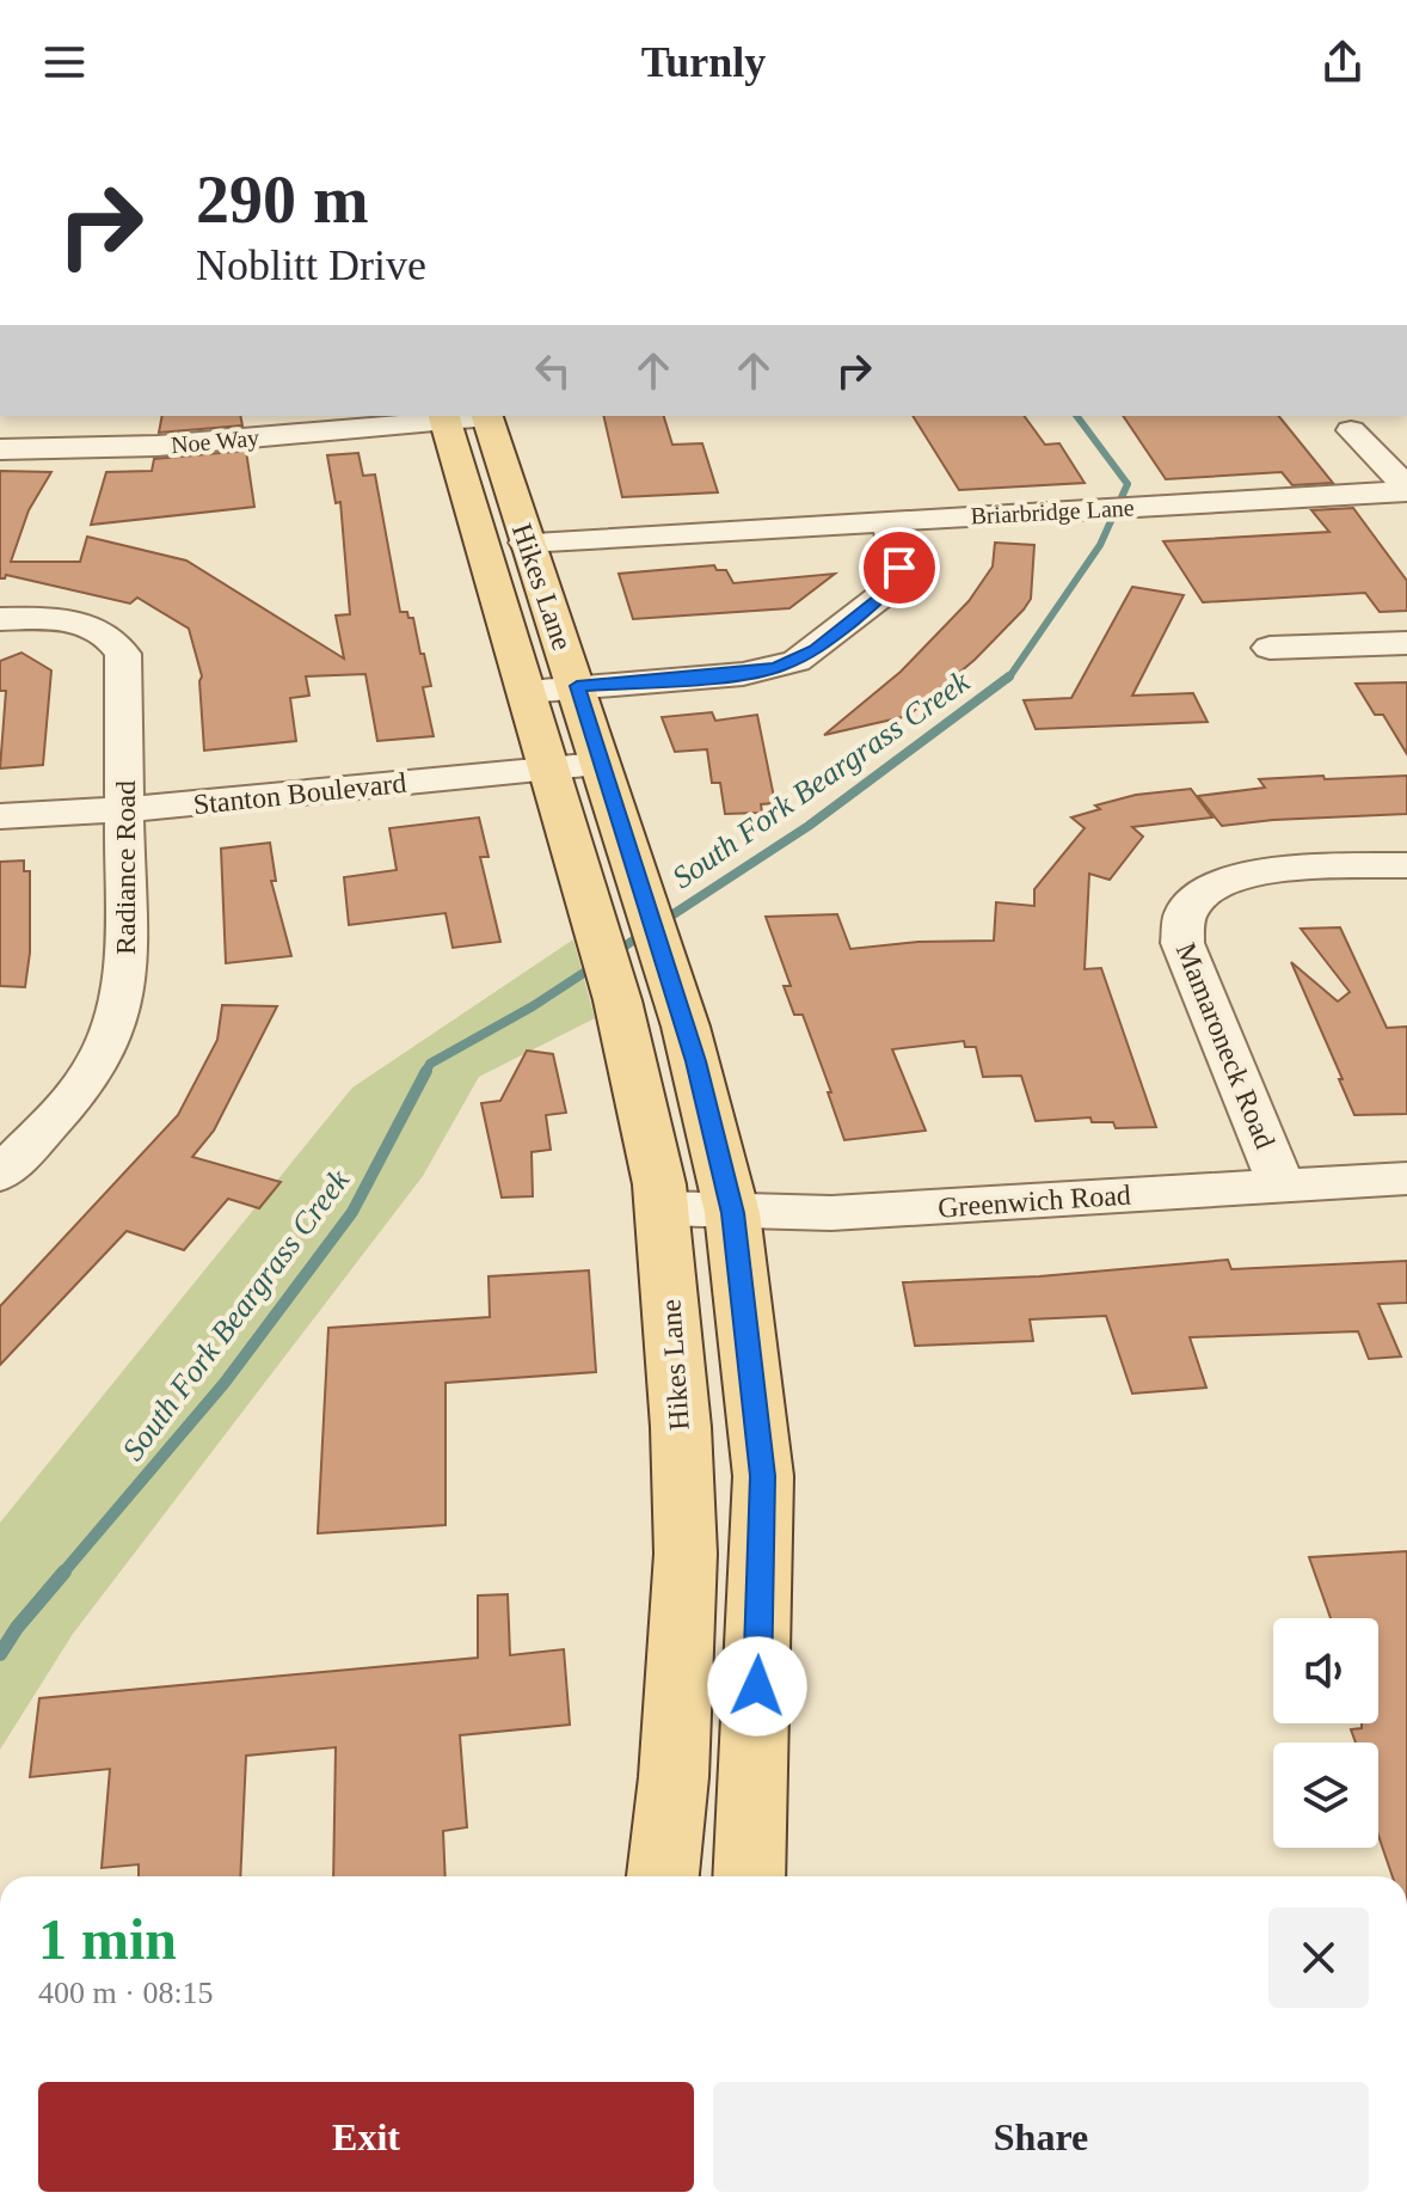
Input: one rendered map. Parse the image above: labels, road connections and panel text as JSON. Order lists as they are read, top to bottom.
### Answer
{
  "streets": {
    "main road": ["Hikes Lane"],
    "street": [
      "Noe Way",
      "Briarbridge Lane",
      "Stanton Boulevard",
      "Radiance Road",
      "Mamaroneck Road",
      "Greenwich Road"
    ]
  },
  "crossings": [
    ["Noe Way", "Hikes Lane"],
    ["Briarbridge Lane", "Hikes Lane"],
    ["Hikes Lane", "Stanton Boulevard"],
    ["Hikes Lane", "Greenwich Road"],
    ["Stanton Boulevard", "Radiance Road"],
    ["Mamaroneck Road", "Greenwich Road"]
  ],
  "water": ["South Fork Beargrass Creek"],
  "page": {
    "header": "Turnly",
    "turn": ["290 m", "Noblitt Drive"],
    "heading": ["1 min", "400 m · 08:15"],
    "buttons": ["Exit", "Share"]
  }
}
